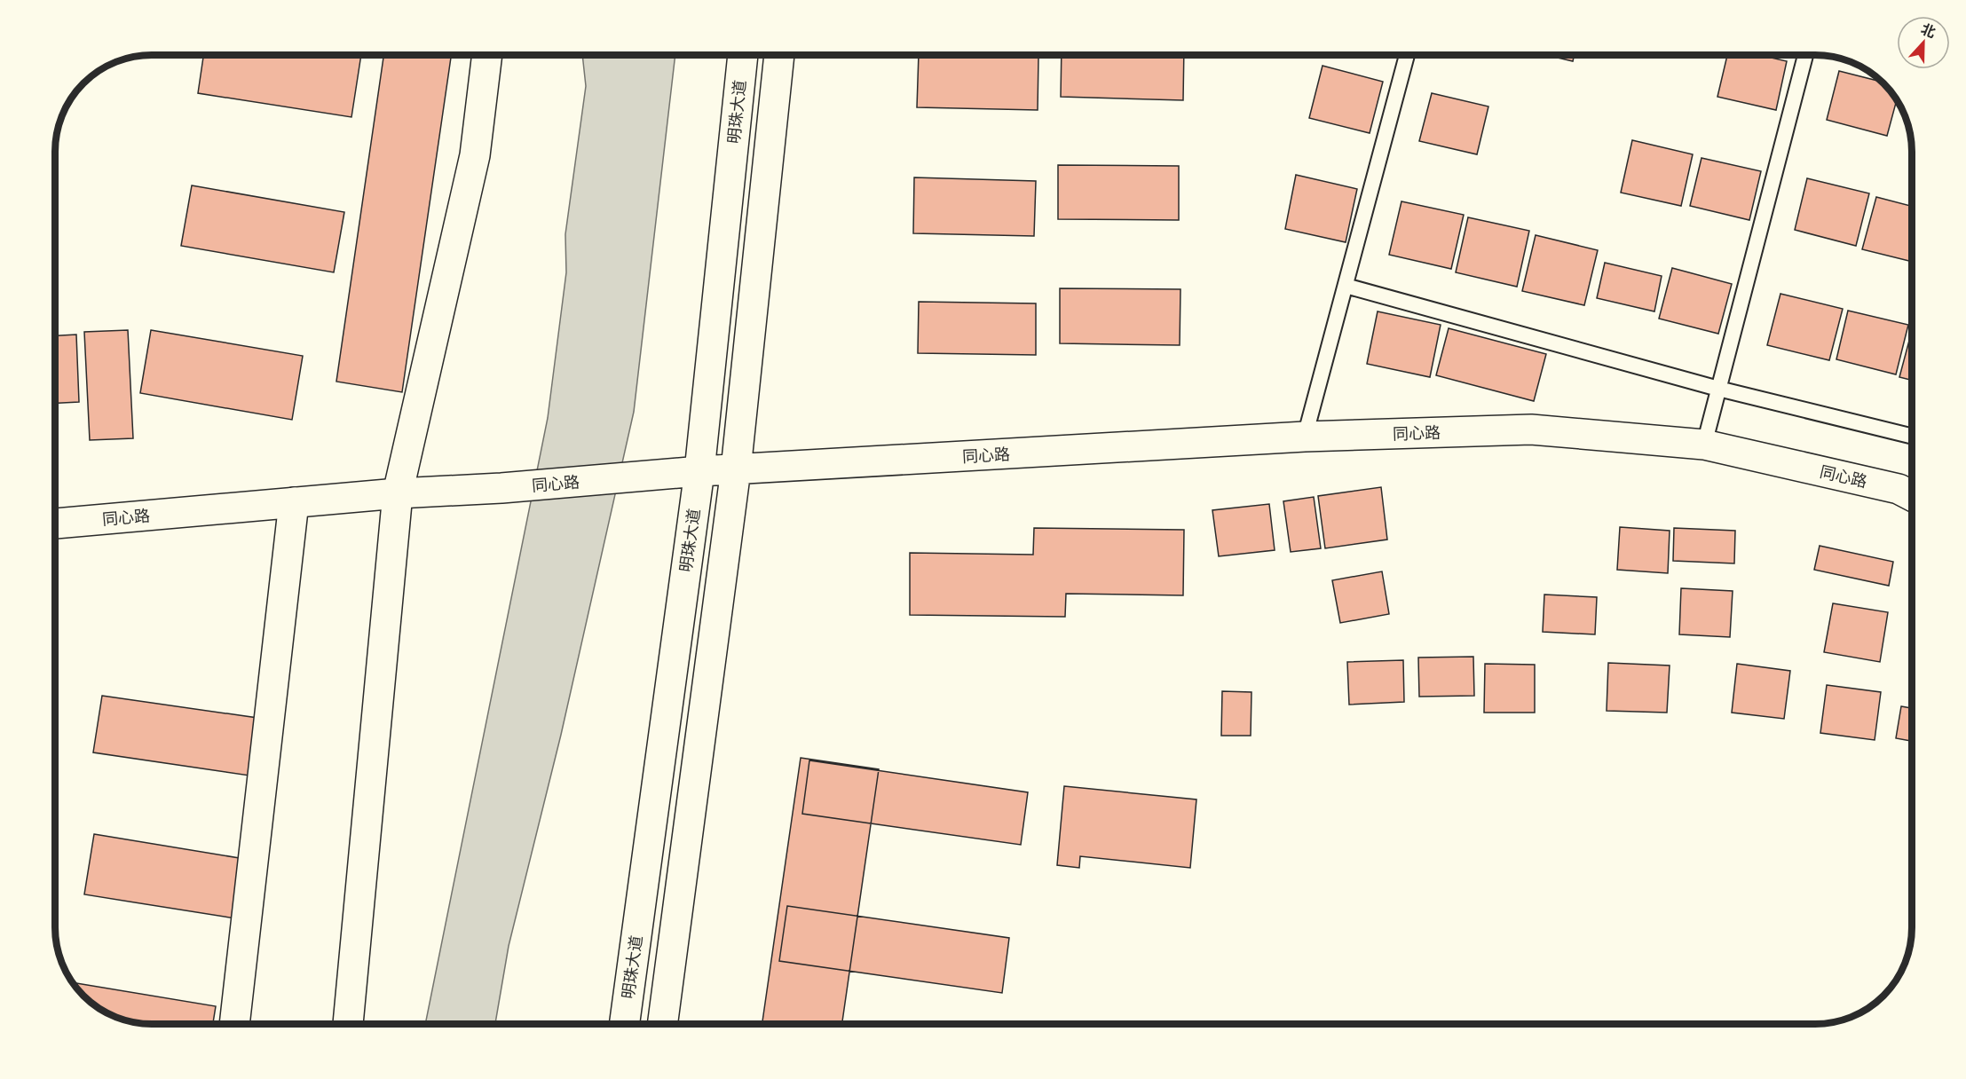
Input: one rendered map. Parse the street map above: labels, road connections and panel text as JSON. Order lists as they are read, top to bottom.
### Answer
{
  "streets": {
    "street": ["明珠大道", "同心路"]
  },
  "crossings": [
    ["明珠大道", "同心路"]
  ],
  "north": "top"
}
